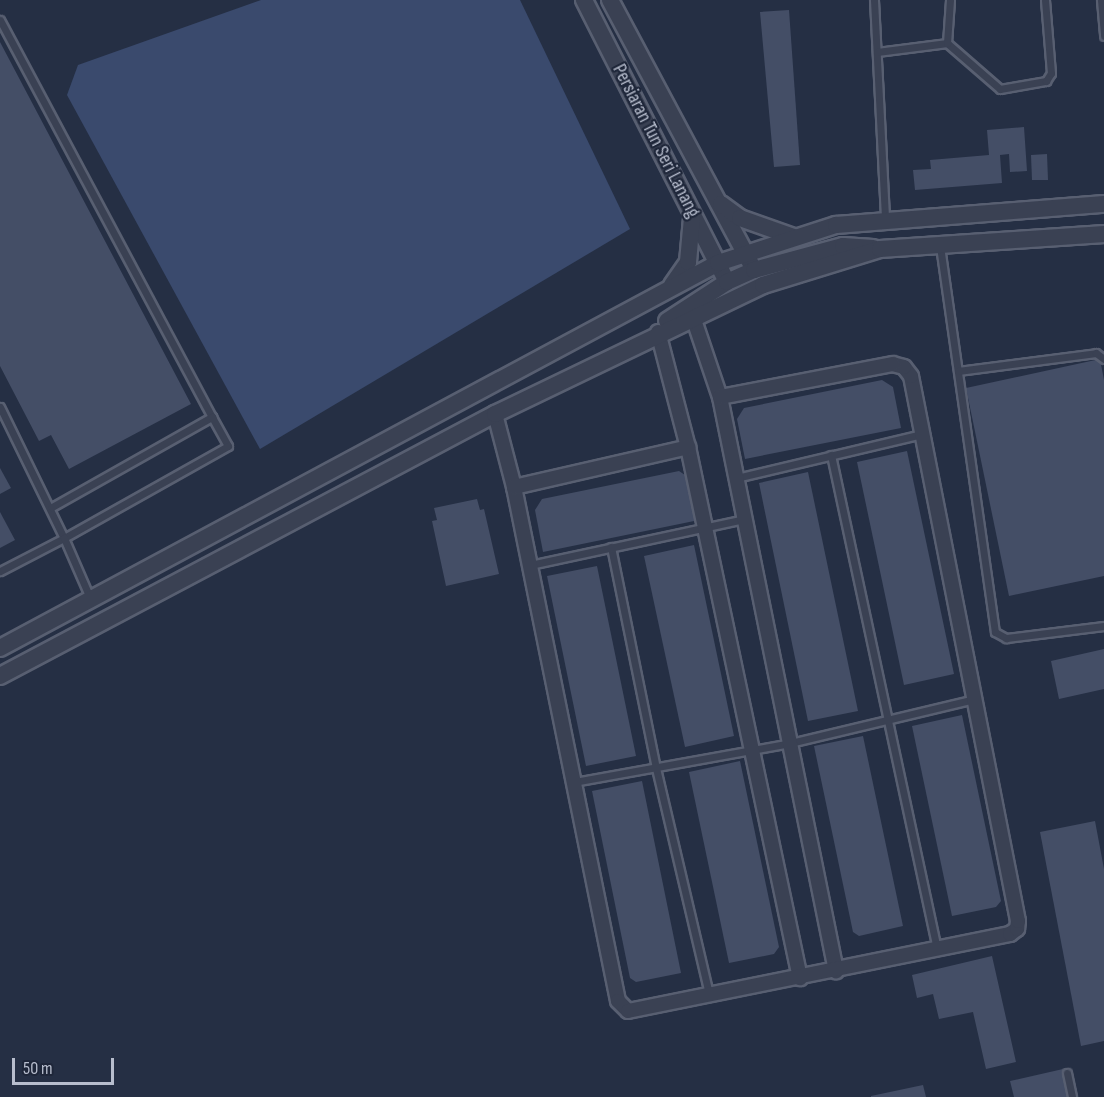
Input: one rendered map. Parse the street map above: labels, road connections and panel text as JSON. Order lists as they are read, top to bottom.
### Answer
{
  "streets": {
    "street": ["Persiaran Tun Seri Lanang"]
  },
  "scale_bar": "50 m"
}
